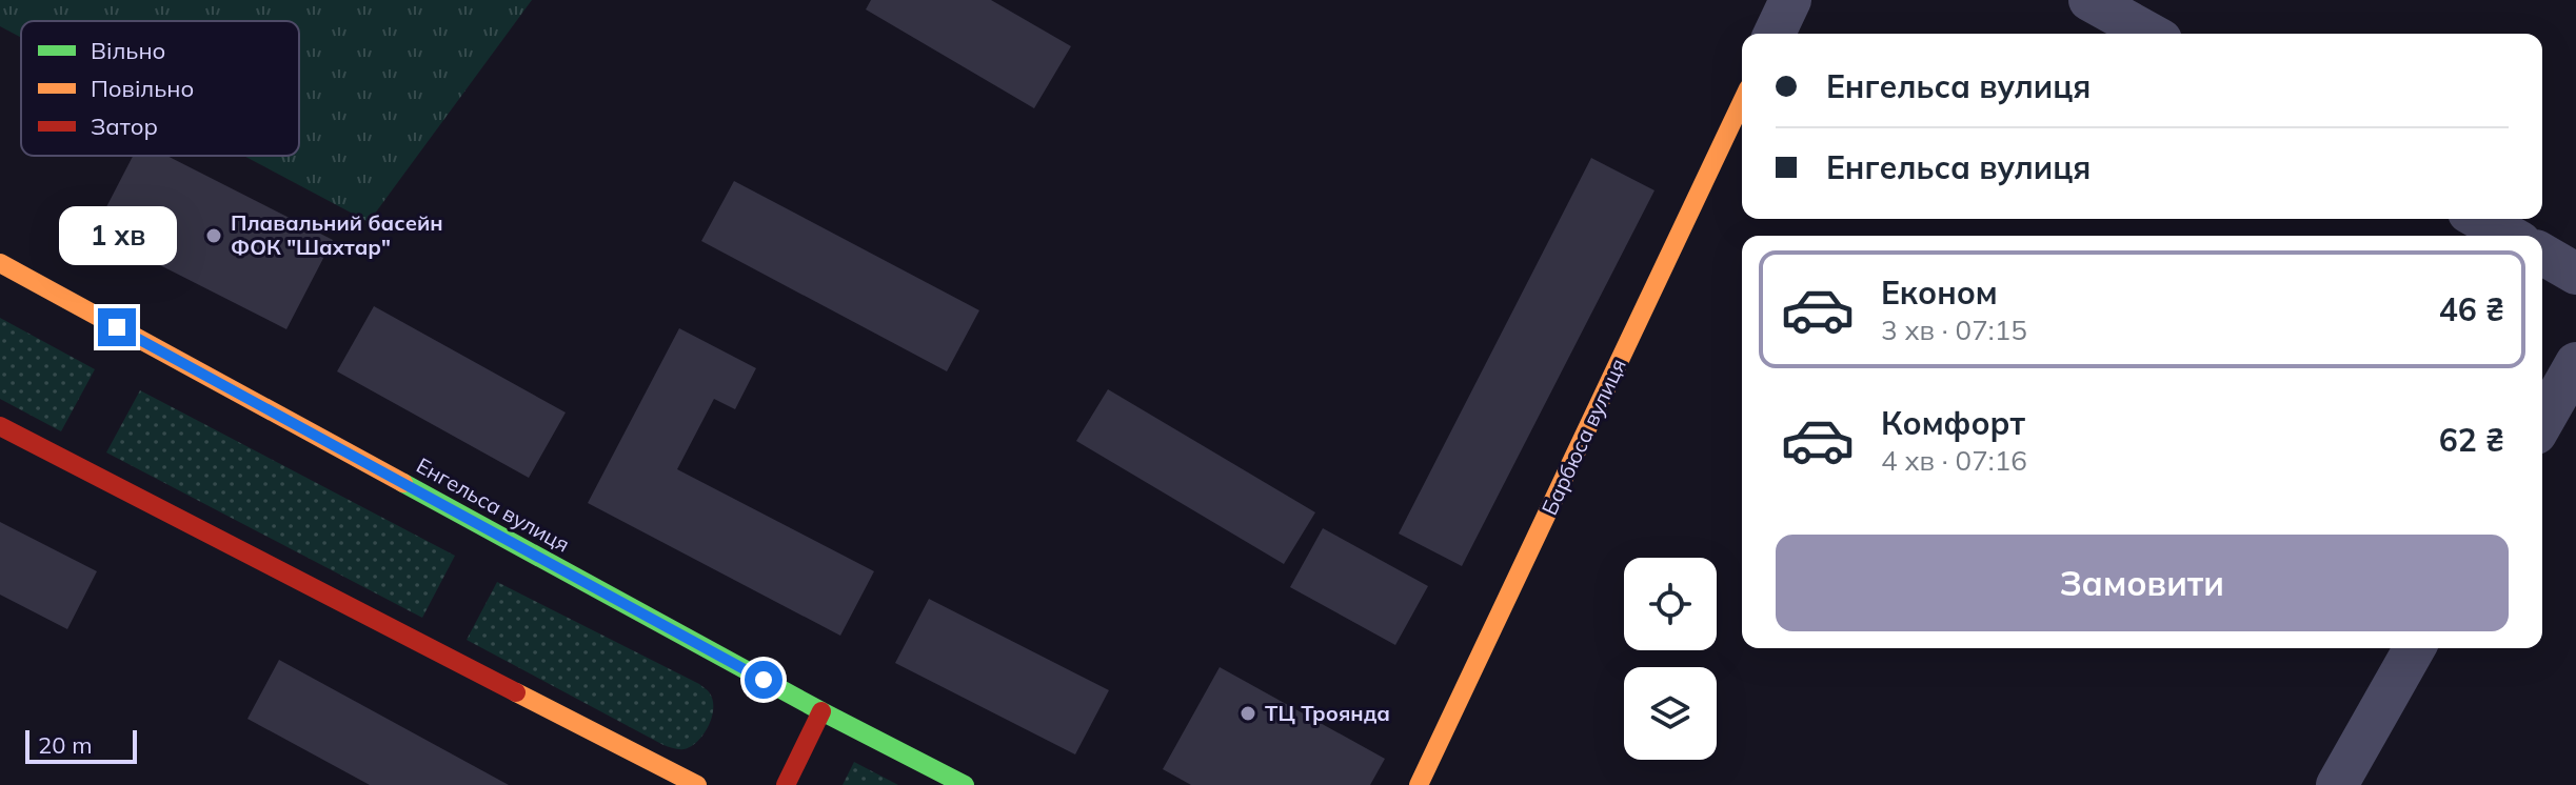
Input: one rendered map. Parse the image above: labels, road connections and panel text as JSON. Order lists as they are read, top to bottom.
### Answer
{
  "streets": {
    "street": ["Барбюса вулиця", "Енгельса вулиця"]
  },
  "places": ["Плавальний басейн ФОК \"Шахтар\"", "ТЦ Троянда"],
  "legend": ["Вільно", "Повільно", "Затор"],
  "scale_bar": "20 m",
  "page": {
    "banner": ["Енгельса вулиця", "Енгельса вулиця"],
    "bubble": "1 хв",
    "list": [
      {
        "name": "Економ",
        "note": "3 хв · 07:15",
        "value": "46 ₴"
      },
      {
        "name": "Комфорт",
        "note": "4 хв · 07:16",
        "value": "62 ₴"
      }
    ],
    "buttons": "Замовити",
    "scale": "20 m"
  }
}
